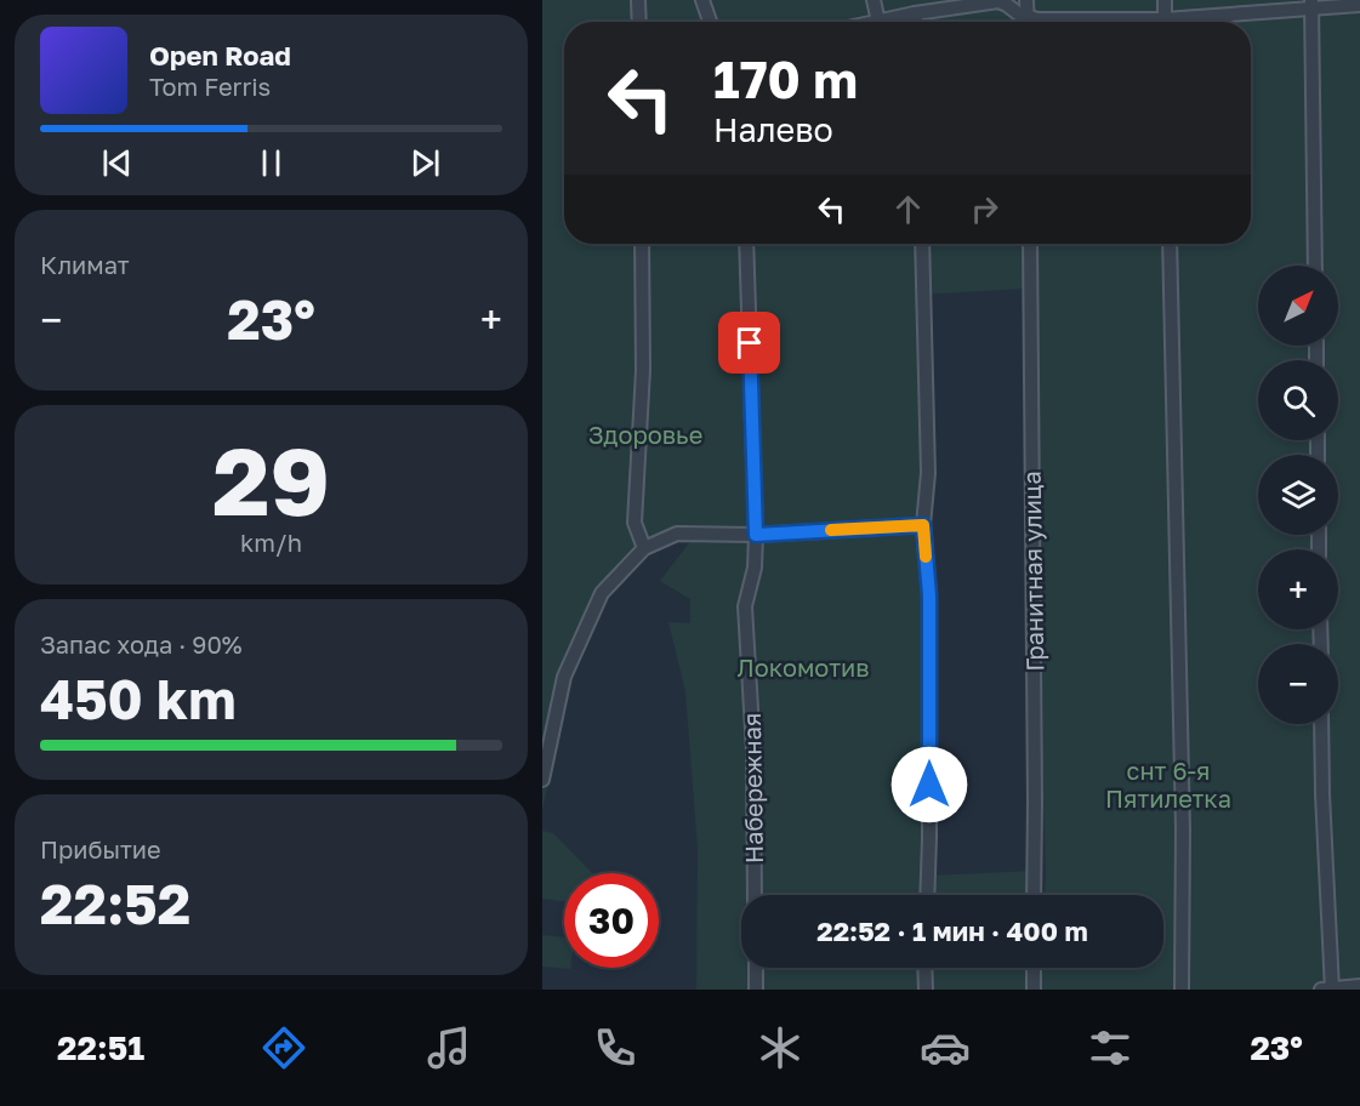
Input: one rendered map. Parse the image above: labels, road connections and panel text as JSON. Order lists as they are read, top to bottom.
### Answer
{
  "streets": {
    "street": ["Гранитная улица", "Набережная"]
  },
  "parks": ["Здоровье", "Локомотив", "снт 6-я Пятилетка"],
  "north": "top right",
  "page": {
    "turn": ["170 m", "Налево"],
    "song": ["Open Road", "Tom Ferris"],
    "tile": [
      "Климат",
      ["29", "km/h"],
      ["Запас хода · 90%", "450 km"],
      ["Прибытие", "22:52"]
    ],
    "map_buttons": ["+", "−"],
    "heat": ["−", "23°", "+"],
    "limit": "30",
    "trip": "22:52 · 1 мин · 400 m",
    "tabs": ["22:51", "23°"]
  }
}
